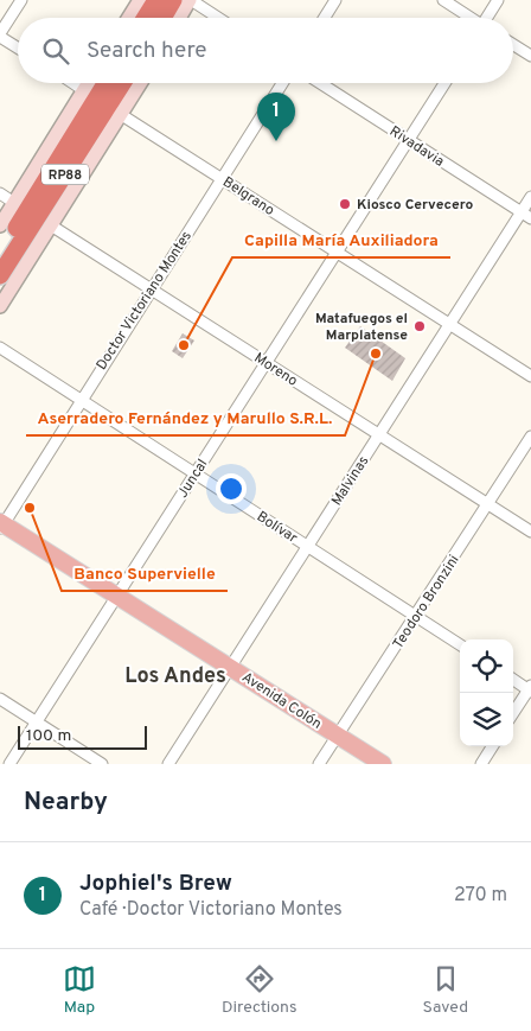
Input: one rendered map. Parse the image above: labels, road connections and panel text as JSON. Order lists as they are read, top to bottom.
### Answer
{
  "streets": {
    "highway": ["RP88"],
    "main road": ["Avenida Colón"],
    "street": [
      "Rivadavia",
      "Belgrano",
      "Doctor Victoriano Montes",
      "Moreno",
      "Juncal",
      "Malvinas",
      "Bolívar",
      "Teodoro Bronzini"
    ]
  },
  "crossings": [
    ["Rivadavia", "Juncal"],
    ["Rivadavia", "Malvinas"],
    ["RP88", "Belgrano"],
    ["Belgrano", "Doctor Victoriano Montes"],
    ["Belgrano", "Juncal"],
    ["Belgrano", "Malvinas"],
    ["Doctor Victoriano Montes", "Moreno"],
    ["Doctor Victoriano Montes", "Bolívar"],
    ["Doctor Victoriano Montes", "Avenida Colón"],
    ["Moreno", "Juncal"],
    ["Moreno", "Malvinas"],
    ["Moreno", "Teodoro Bronzini"],
    ["Juncal", "Bolívar"],
    ["Juncal", "Avenida Colón"],
    ["Malvinas", "Bolívar"],
    ["Malvinas", "Avenida Colón"],
    ["Bolívar", "Teodoro Bronzini"],
    ["Teodoro Bronzini", "Avenida Colón"]
  ],
  "districts": ["Los Andes"],
  "places": [
    "Kiosco Cervecero",
    "Matafuegos el Marplatense",
    "Capilla María Auxiliadora",
    "Aserradero Fernández y Marullo S.R.L.",
    "Banco Supervielle"
  ],
  "scale_bar": "100 m",
  "page": {
    "search": "Search here",
    "pins": "1",
    "scale": "100 m",
    "heading": "Nearby",
    "list": [
      {
        "mark": "1",
        "name": "Jophiel's Brew",
        "note": "Café · Doctor Victoriano Montes",
        "value": "270 m"
      }
    ],
    "nav": ["Map", "Directions", "Saved"]
  }
}
